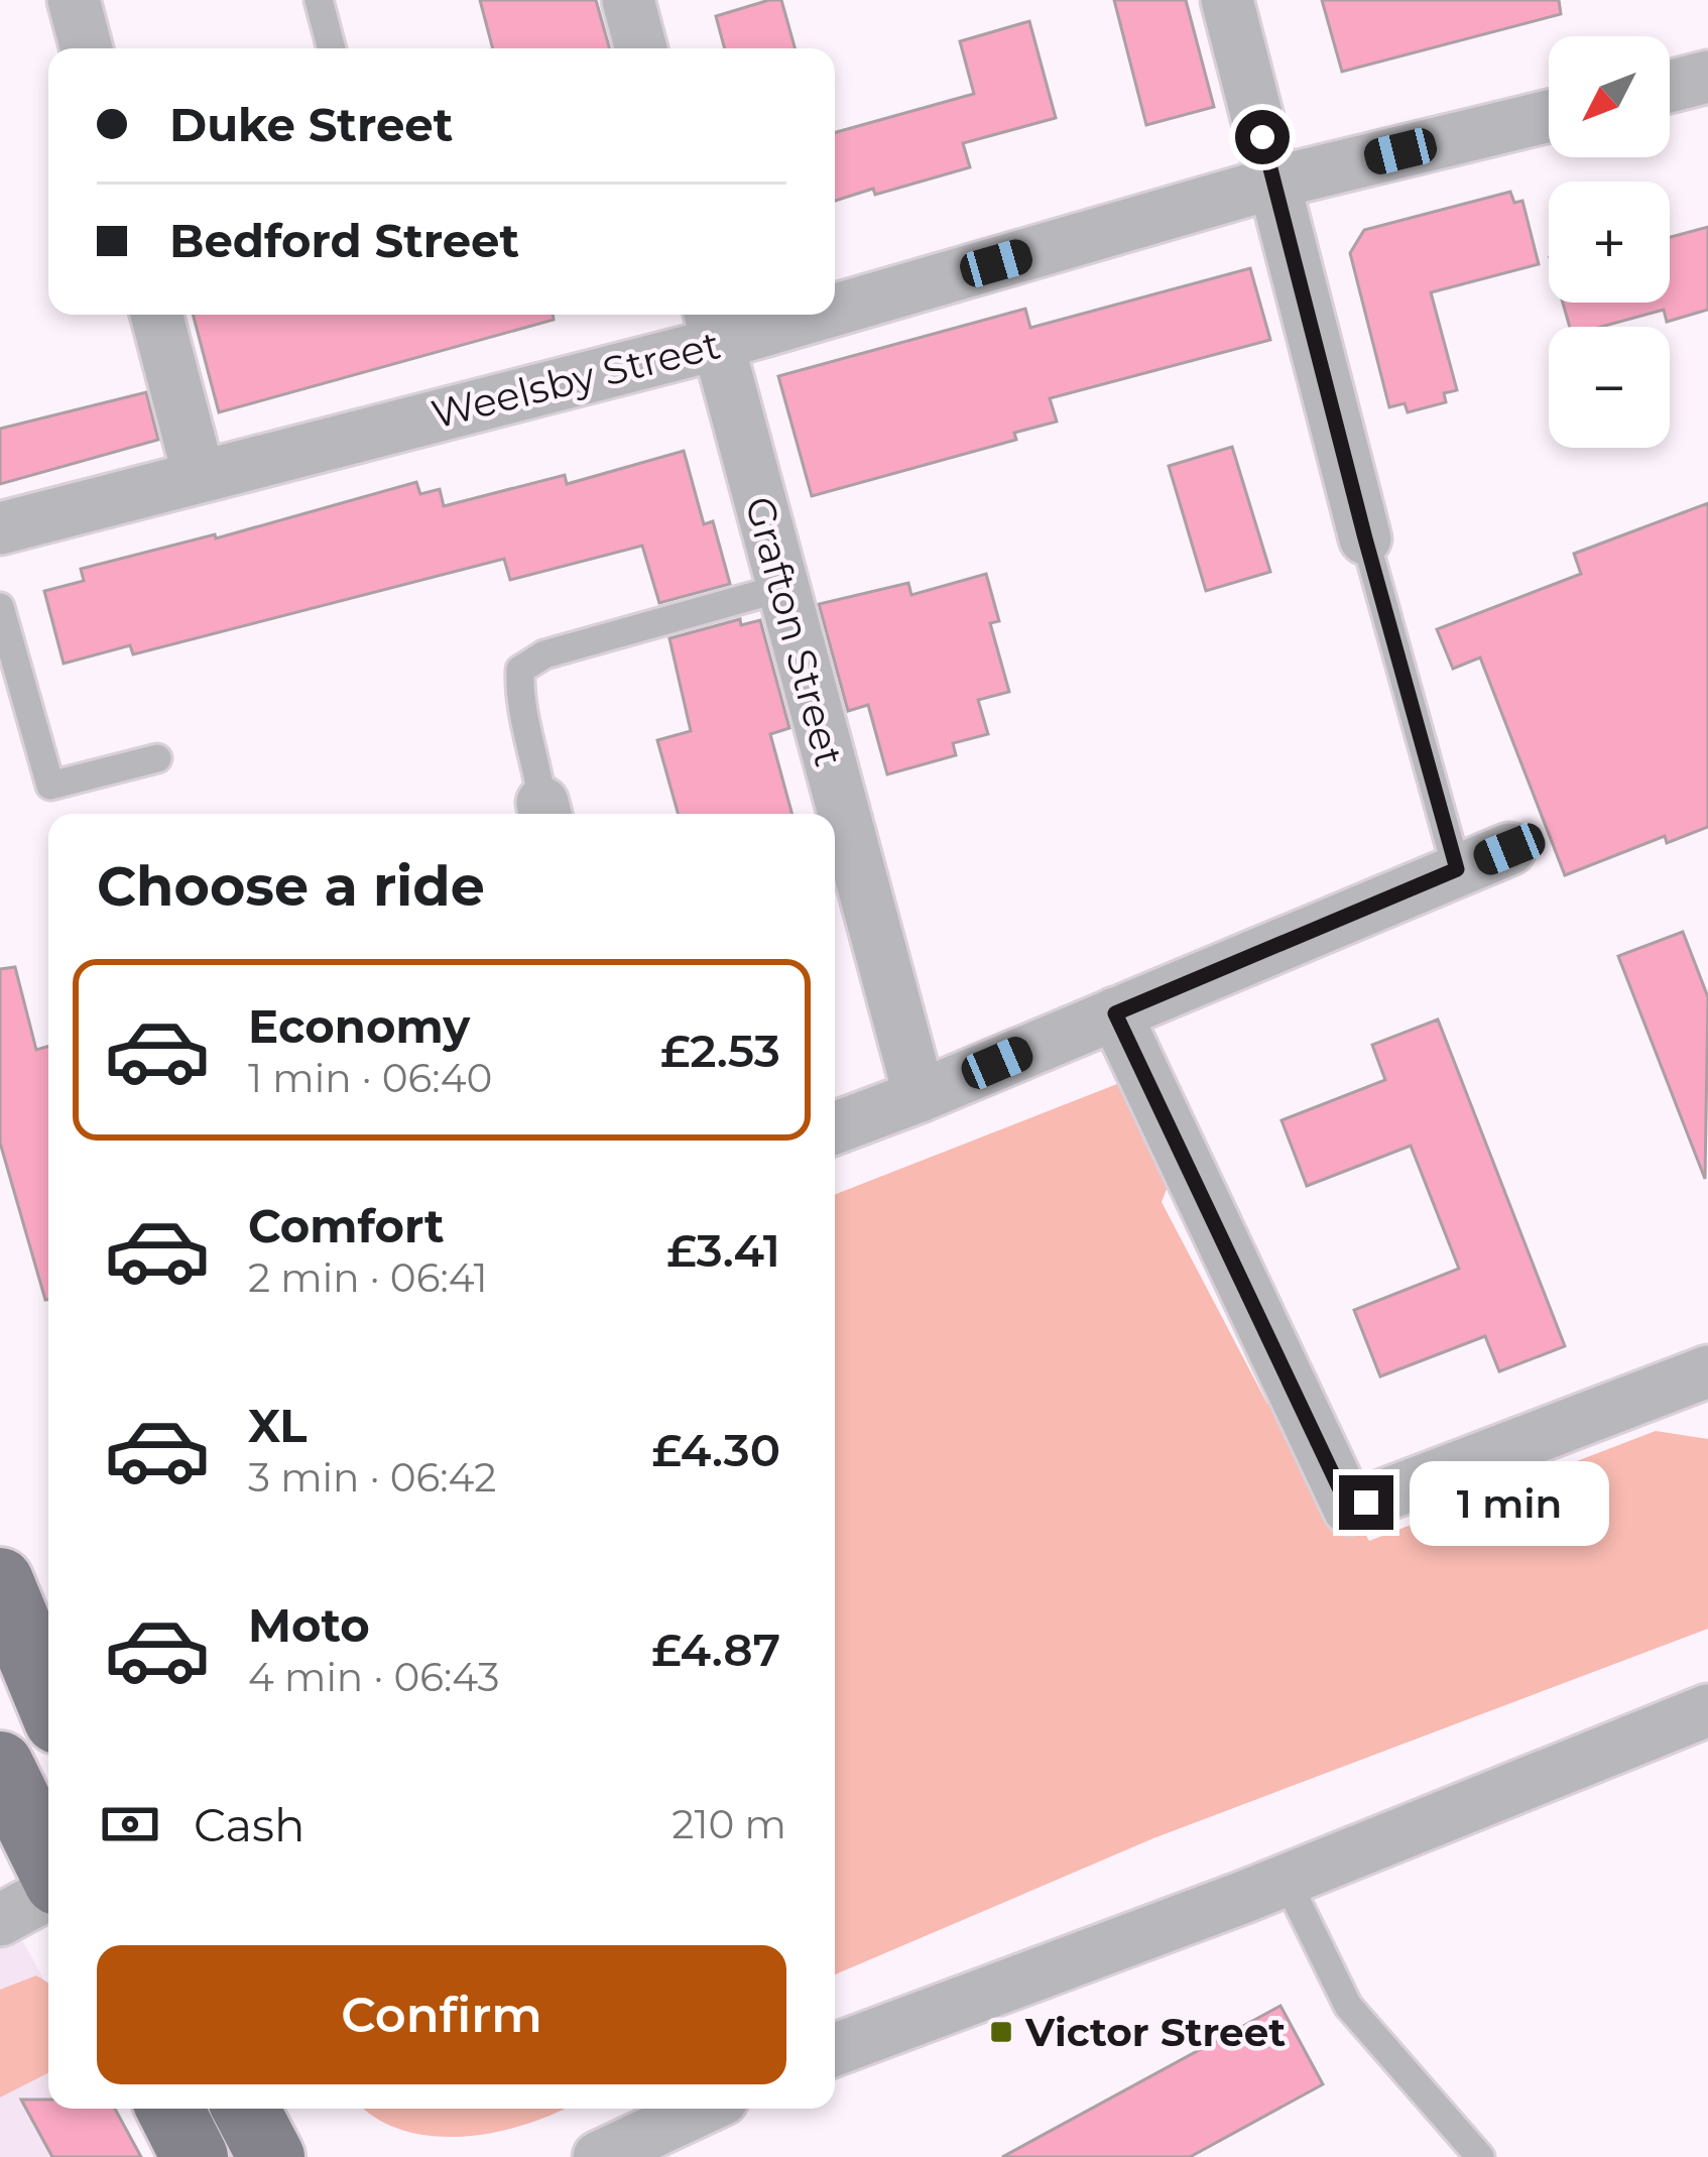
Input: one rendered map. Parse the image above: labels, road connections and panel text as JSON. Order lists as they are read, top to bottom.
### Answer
{
  "streets": {
    "street": ["Weelsby Street", "Grafton Street"]
  },
  "crossings": [
    ["Weelsby Street", "Grafton Street"]
  ],
  "places": {
    "transit": ["Victor Street"]
  },
  "north": "bottom left",
  "page": {
    "map_buttons": ["+", "−"],
    "banner": ["Duke Street", "Bedford Street"],
    "heading": "Choose a ride",
    "list": [
      {
        "name": "Economy",
        "note": "1 min · 06:40",
        "value": "£2.53"
      },
      {
        "name": "Comfort",
        "note": "2 min · 06:41",
        "value": "£3.41"
      },
      {
        "name": "XL",
        "note": "3 min · 06:42",
        "value": "£4.30"
      },
      {
        "name": "Moto",
        "note": "4 min · 06:43",
        "value": "£4.87"
      }
    ],
    "bubble": "1 min",
    "pay": ["Cash", "210 m"],
    "buttons": "Confirm"
  }
}
